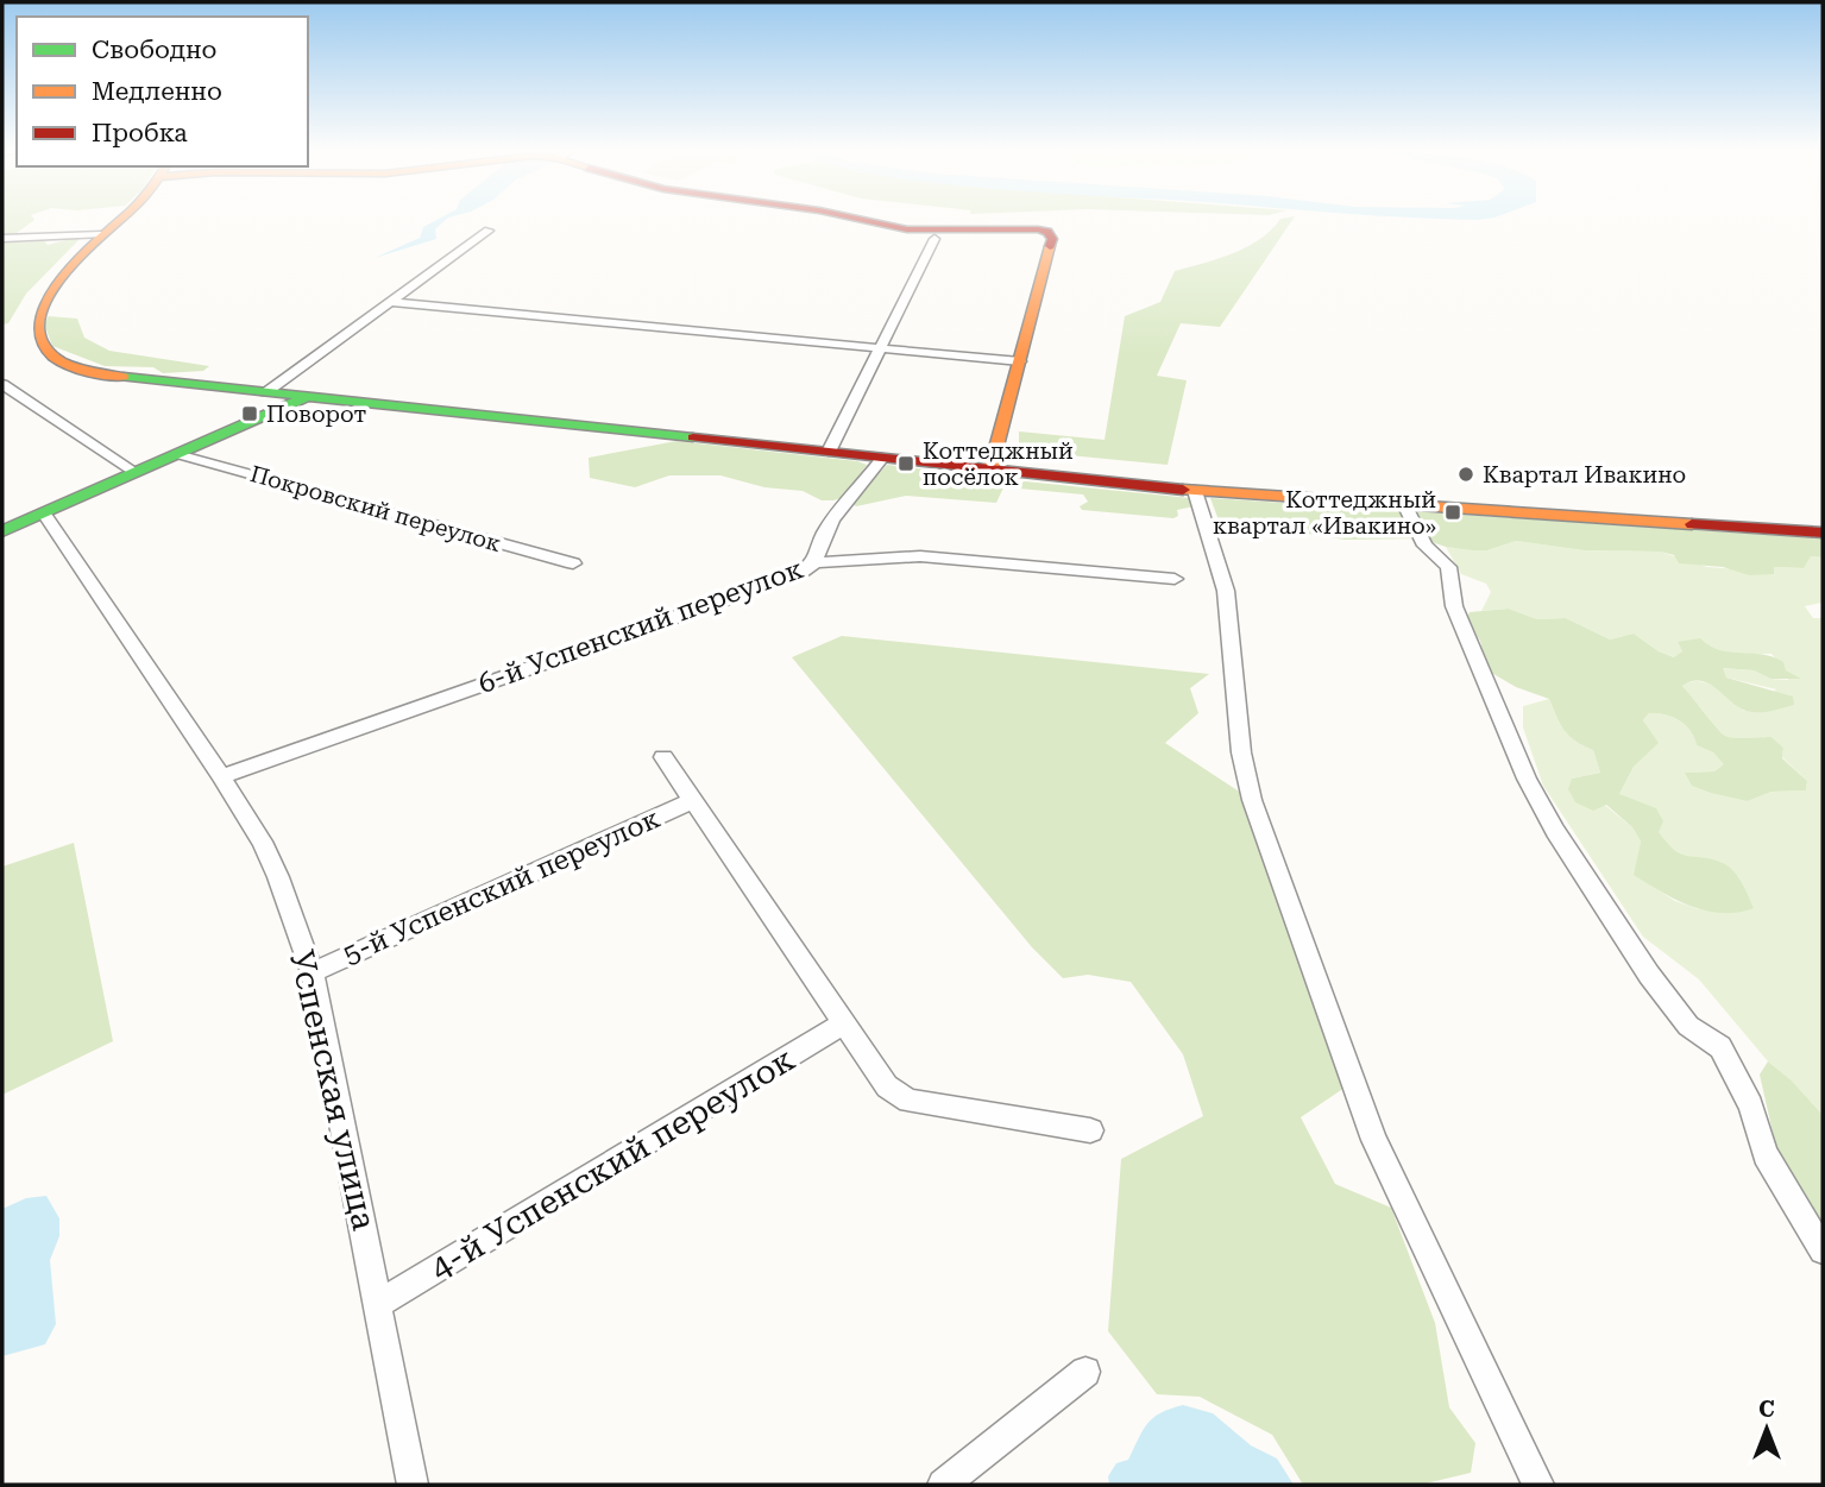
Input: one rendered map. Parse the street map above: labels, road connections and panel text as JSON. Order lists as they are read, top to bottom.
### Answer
{
  "streets": {
    "street": [
      "Покровский переулок",
      "6-й Успенский переулок",
      "5-й Успенский переулок",
      "Успенская улица",
      "4-й Успенский переулок"
    ]
  },
  "crossings": [
    ["6-й Успенский переулок", "Успенская улица"],
    ["5-й Успенский переулок", "Успенская улица"],
    ["Успенская улица", "4-й Успенский переулок"]
  ],
  "places": {
    "transit": ["Поворот", "Коттеджный посёлок", "Коттеджный квартал «Ивакино»"],
    "other": ["Квартал Ивакино"]
  },
  "legend": ["Свободно", "Медленно", "Пробка"],
  "north": "top"
}
